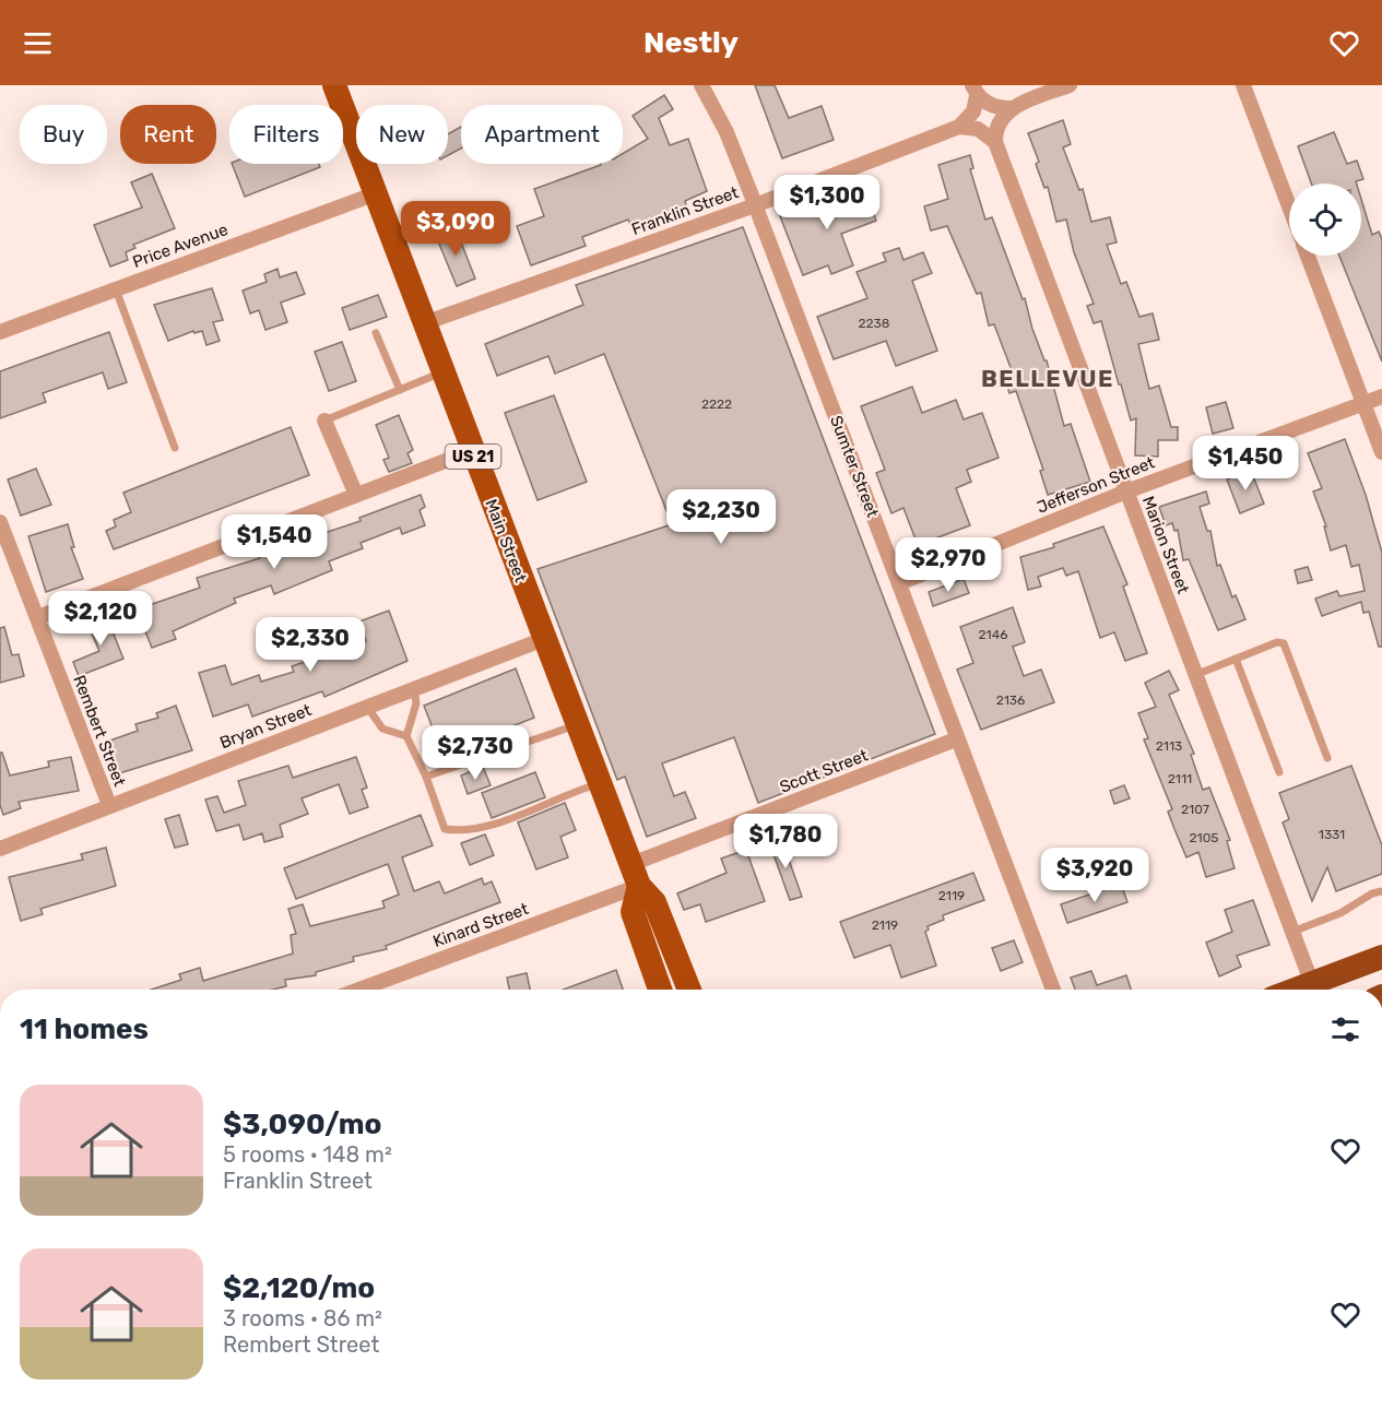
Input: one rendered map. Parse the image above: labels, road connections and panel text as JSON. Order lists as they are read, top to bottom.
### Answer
{
  "streets": {
    "main road": ["US 21", "Main Street"],
    "street": [
      "Franklin Street",
      "Price Avenue",
      "Sumter Street",
      "Jefferson Street",
      "Marion Street",
      "Bryan Street",
      "Rembert Street",
      "Scott Street",
      "Kinard Street"
    ]
  },
  "crossings": [
    ["Franklin Street", "Sumter Street"],
    ["Franklin Street", "Main Street"],
    ["Price Avenue", "Main Street"],
    ["Sumter Street", "Jefferson Street"],
    ["Sumter Street", "Scott Street"],
    ["Jefferson Street", "Marion Street"],
    ["Main Street", "Bryan Street"],
    ["Main Street", "Scott Street"],
    ["Main Street", "Kinard Street"],
    ["Bryan Street", "Rembert Street"],
    ["Scott Street", "Kinard Street"]
  ],
  "districts": ["BELLEVUE"],
  "house_numbers": [
    "2238",
    "2222",
    "2146",
    "2136",
    "2113",
    "2111",
    "2107",
    "1331",
    "2105",
    "2119",
    "2119"
  ],
  "page": {
    "header": "Nestly",
    "chip": [
      "Buy",
      "Rent",
      "Filters",
      "New",
      "Apartment"
    ],
    "price": [
      "$1,300",
      "$3,090",
      "$1,450",
      "$2,230",
      "$1,540",
      "$2,970",
      "$2,120",
      "$2,330",
      "$2,730",
      "$1,780",
      "$3,920"
    ],
    "heading": "11 homes",
    "list": [
      {
        "name": "$3,090/mo",
        "note": "5 rooms · 148 m² · Franklin Street"
      },
      {
        "name": "$2,120/mo",
        "note": "3 rooms · 86 m² · Rembert Street"
      }
    ]
  }
}
